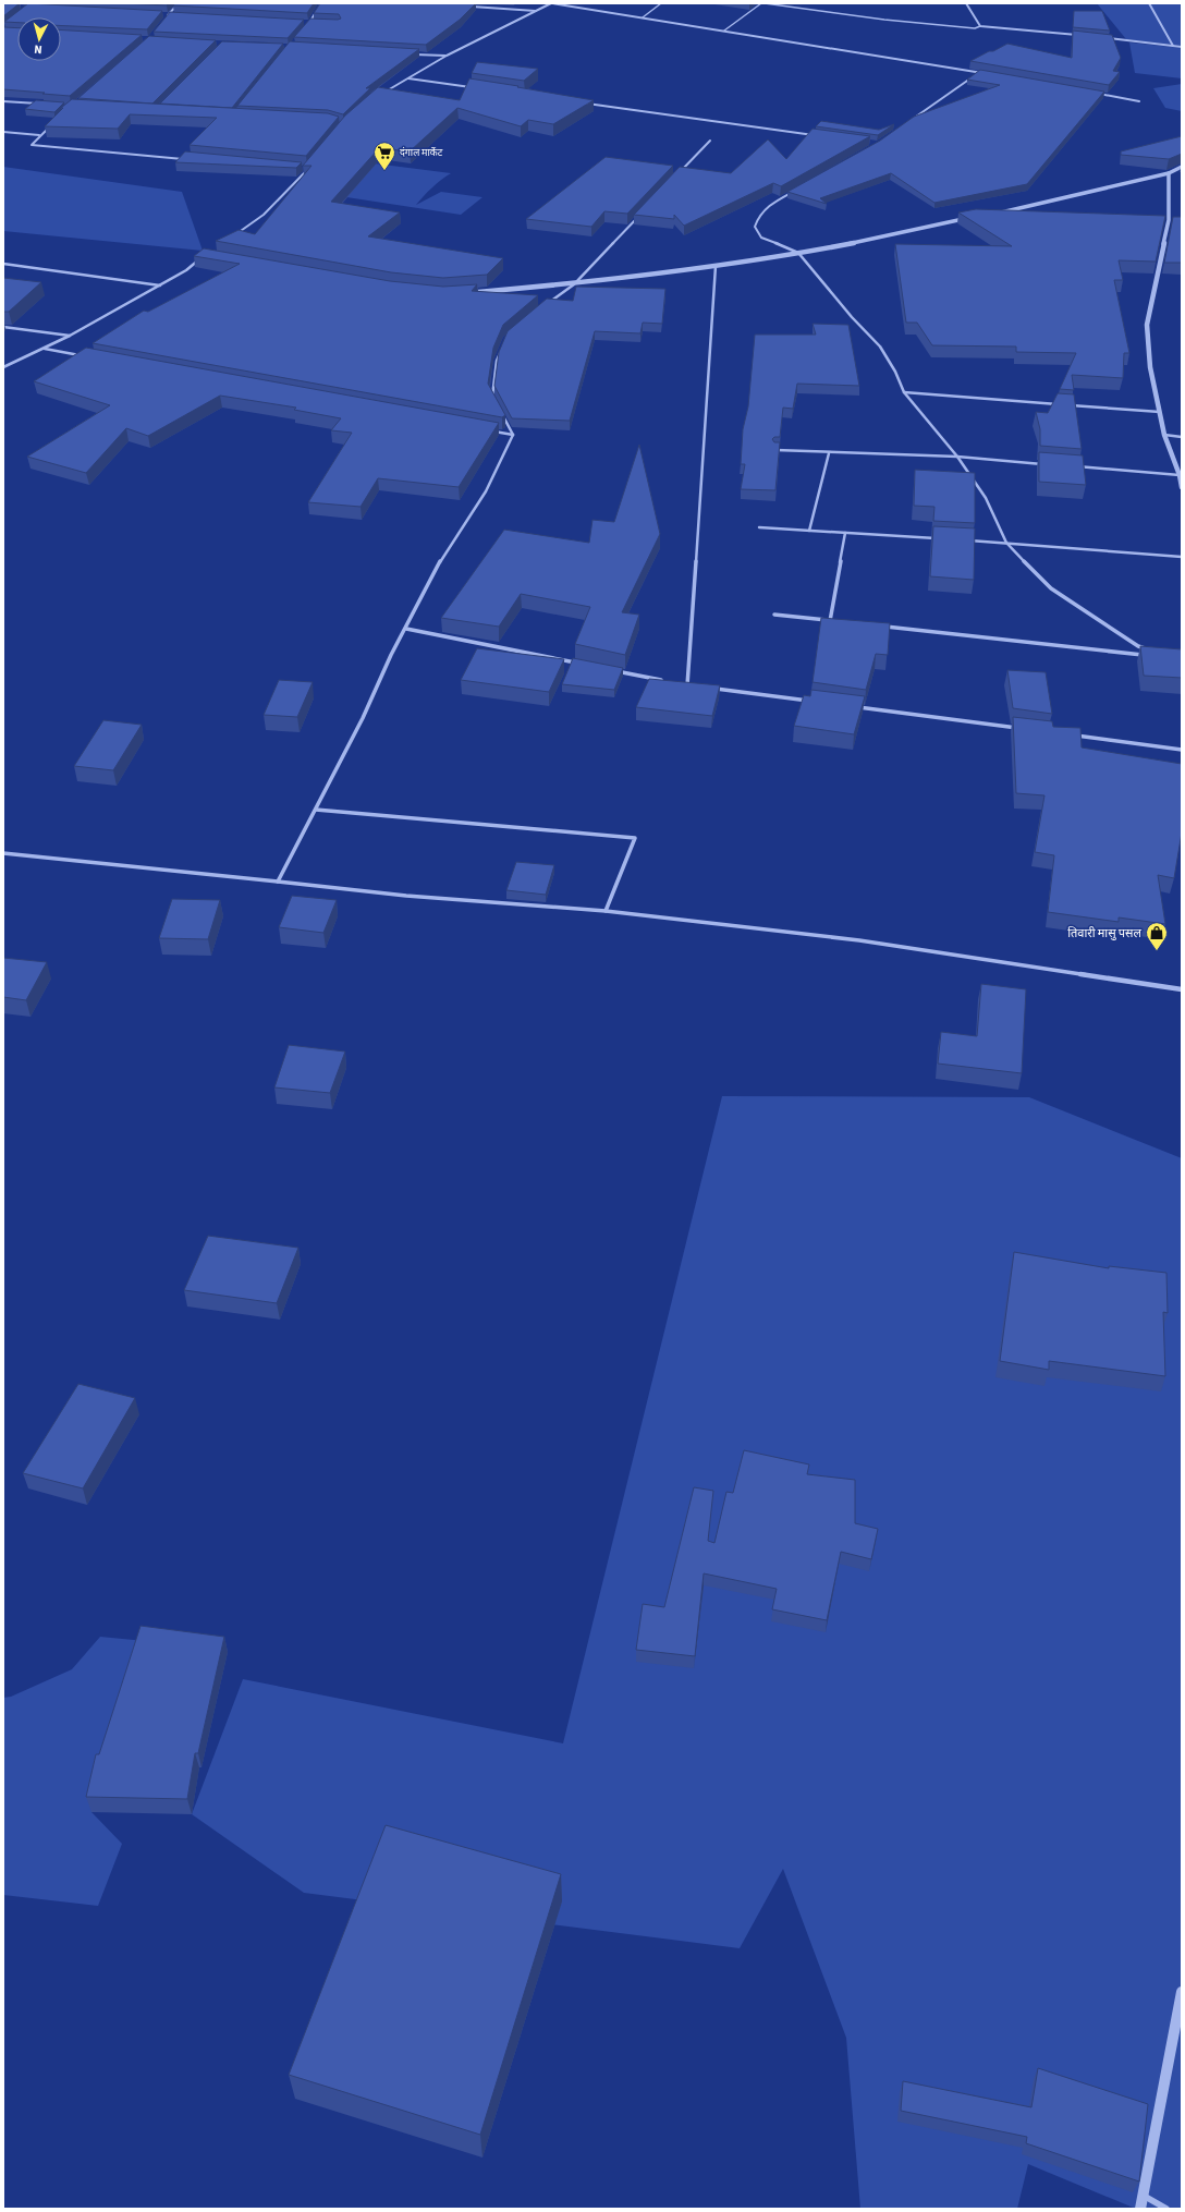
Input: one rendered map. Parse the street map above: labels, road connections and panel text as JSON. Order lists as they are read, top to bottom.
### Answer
{
  "places": {
    "supermarket": ["दंगाल मार्केट"],
    "shop": ["तिवारी मासु पसल"]
  },
  "north": "bottom"
}
